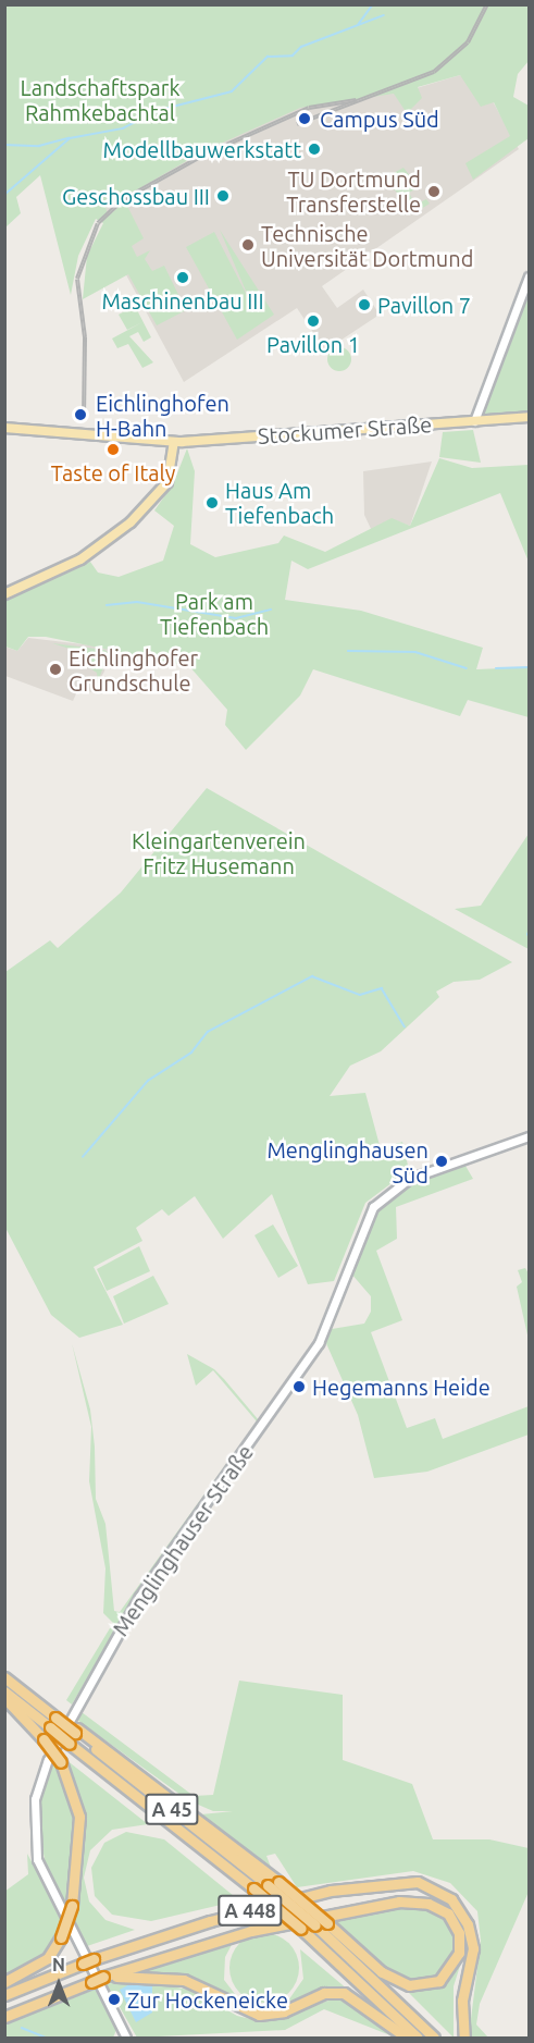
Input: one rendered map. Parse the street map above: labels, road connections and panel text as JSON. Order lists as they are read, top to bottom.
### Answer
{
  "streets": {
    "highway": ["A 45", "A 448"],
    "main road": ["Stockumer Straße"],
    "street": ["Menglinghauser Straße"]
  },
  "crossings": [
    ["A 45", "A 448"]
  ],
  "parks": ["Landschaftspark Rahmkebachtal", "Park am Tiefenbach", "Kleingartenverein Fritz Husemann"],
  "places": [
    "Campus Süd",
    "Modellbauwerkstatt",
    "TU Dortmund Transferstelle",
    "Geschossbau III",
    "Technische Universität Dortmund",
    "Maschinenbau III",
    "Pavillon 7",
    "Pavillon 1",
    "Eichlinghofen H-Bahn",
    "Taste of Italy",
    "Haus Am Tiefenbach",
    "Eichlinghofer Grundschule",
    "Menglinghausen Süd",
    "Hegemanns Heide",
    "Zur Hockeneicke"
  ],
  "north": "top"
}
